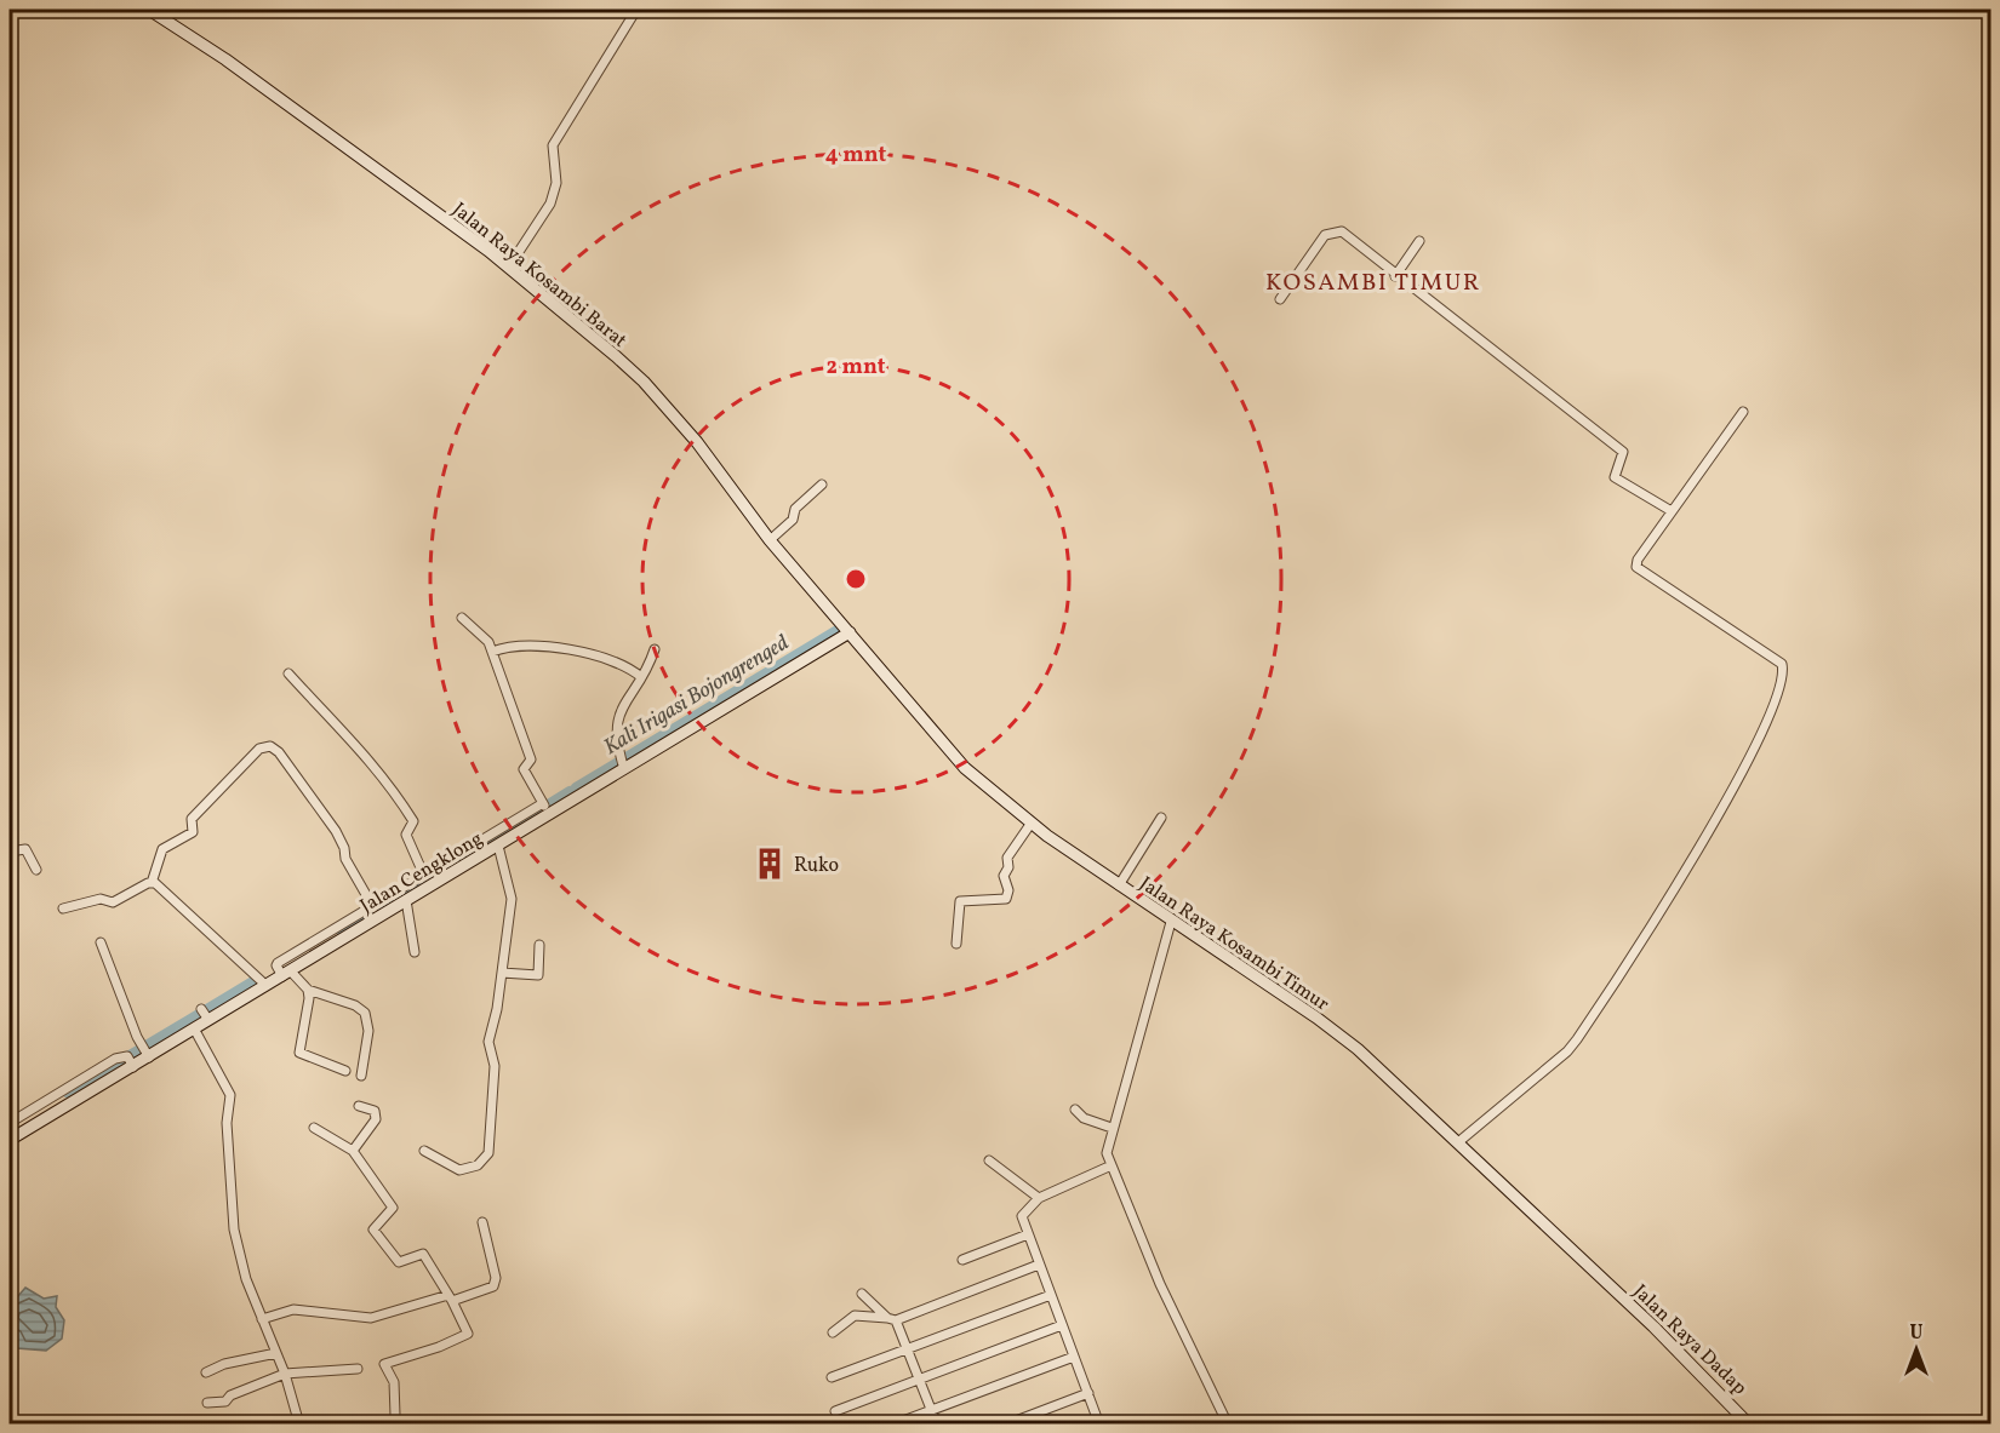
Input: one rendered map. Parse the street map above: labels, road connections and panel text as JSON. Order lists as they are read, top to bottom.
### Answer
{
  "streets": {
    "main road": [
      "Jalan Raya Kosambi Barat",
      "Jalan Cengklong",
      "Jalan Raya Kosambi Timur",
      "Jalan Raya Dadap"
    ]
  },
  "crossings": [
    ["Jalan Raya Kosambi Barat", "Jalan Cengklong"],
    ["Jalan Raya Kosambi Barat", "Jalan Raya Kosambi Timur"],
    ["Jalan Cengklong", "Jalan Raya Kosambi Timur"],
    ["Jalan Raya Kosambi Timur", "Jalan Raya Dadap"]
  ],
  "districts": ["KOSAMBI TIMUR"],
  "water": ["Kali Irigasi Bojongrenged"],
  "places": {
    "building": ["Ruko"]
  },
  "north": "top",
  "rings": ["4 mnt", "2 mnt"]
}
